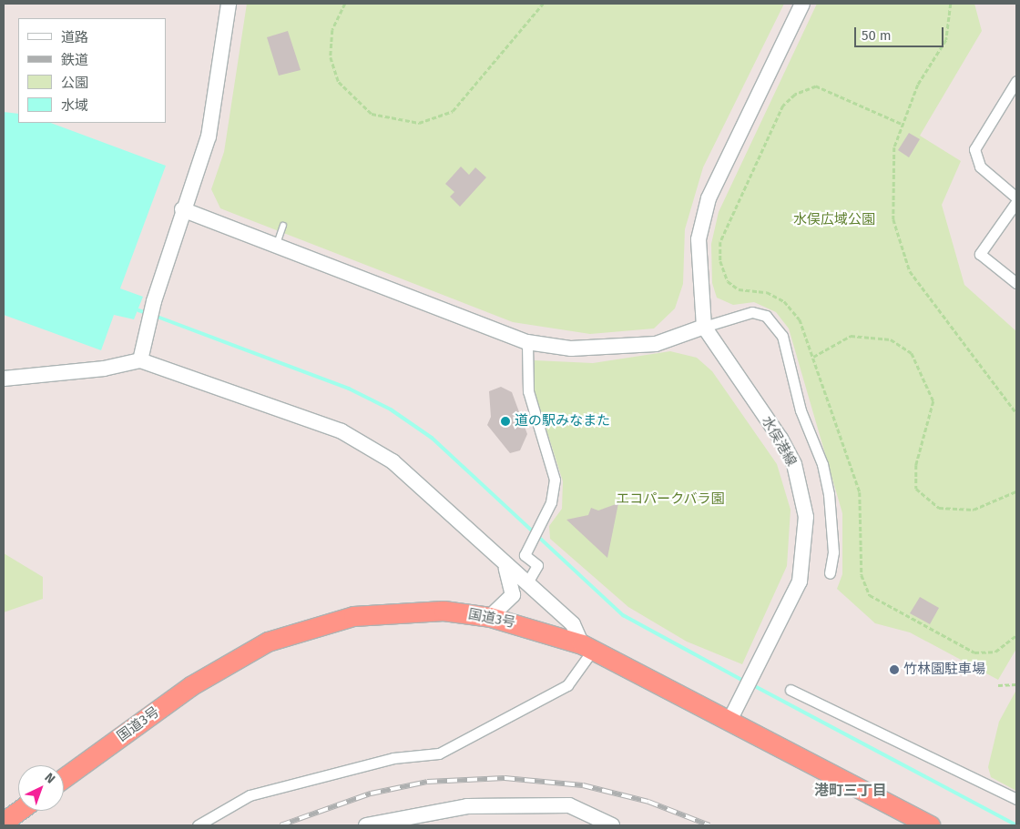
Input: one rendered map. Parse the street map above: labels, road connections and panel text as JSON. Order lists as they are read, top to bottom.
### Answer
{
  "streets": {
    "highway": ["国道3号"],
    "street": ["水俣港線"]
  },
  "crossings": [
    ["水俣港線", "国道3号"]
  ],
  "districts": ["港町三丁目"],
  "parks": ["水俣広域公園", "エコパークバラ園"],
  "places": ["道の駅みなまた", "竹林園駐車場"],
  "legend": [
    "道路",
    "鉄道",
    "公園",
    "水域"
  ],
  "scale_bar": "50 m",
  "north": "top right"
}
